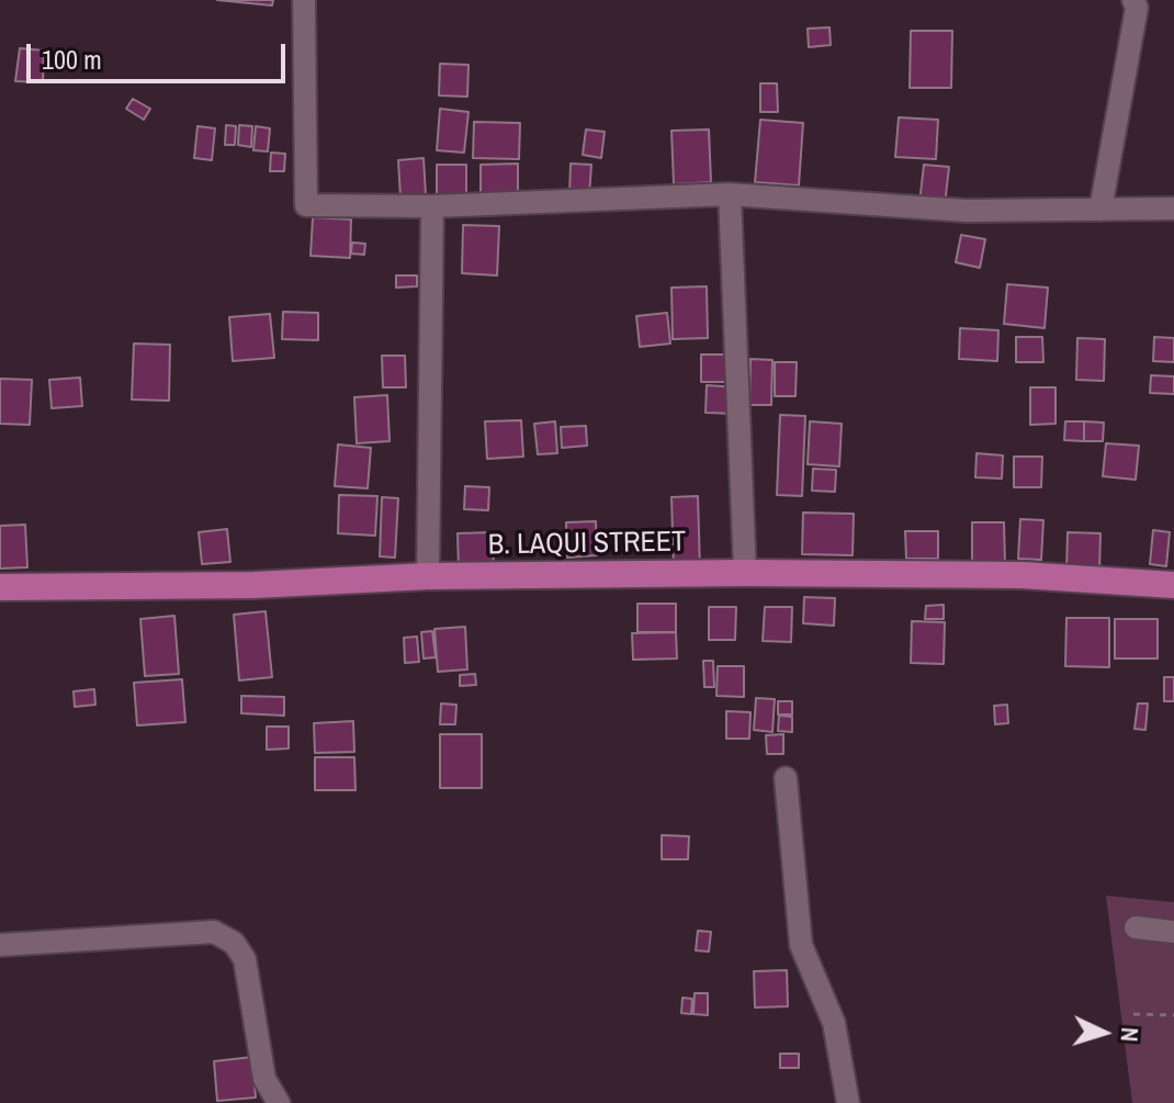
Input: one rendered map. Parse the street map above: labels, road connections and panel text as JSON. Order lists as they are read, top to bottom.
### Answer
{
  "streets": {
    "main road": ["B. LAQUI STREET"]
  },
  "scale_bar": "100 m",
  "north": "right"
}
